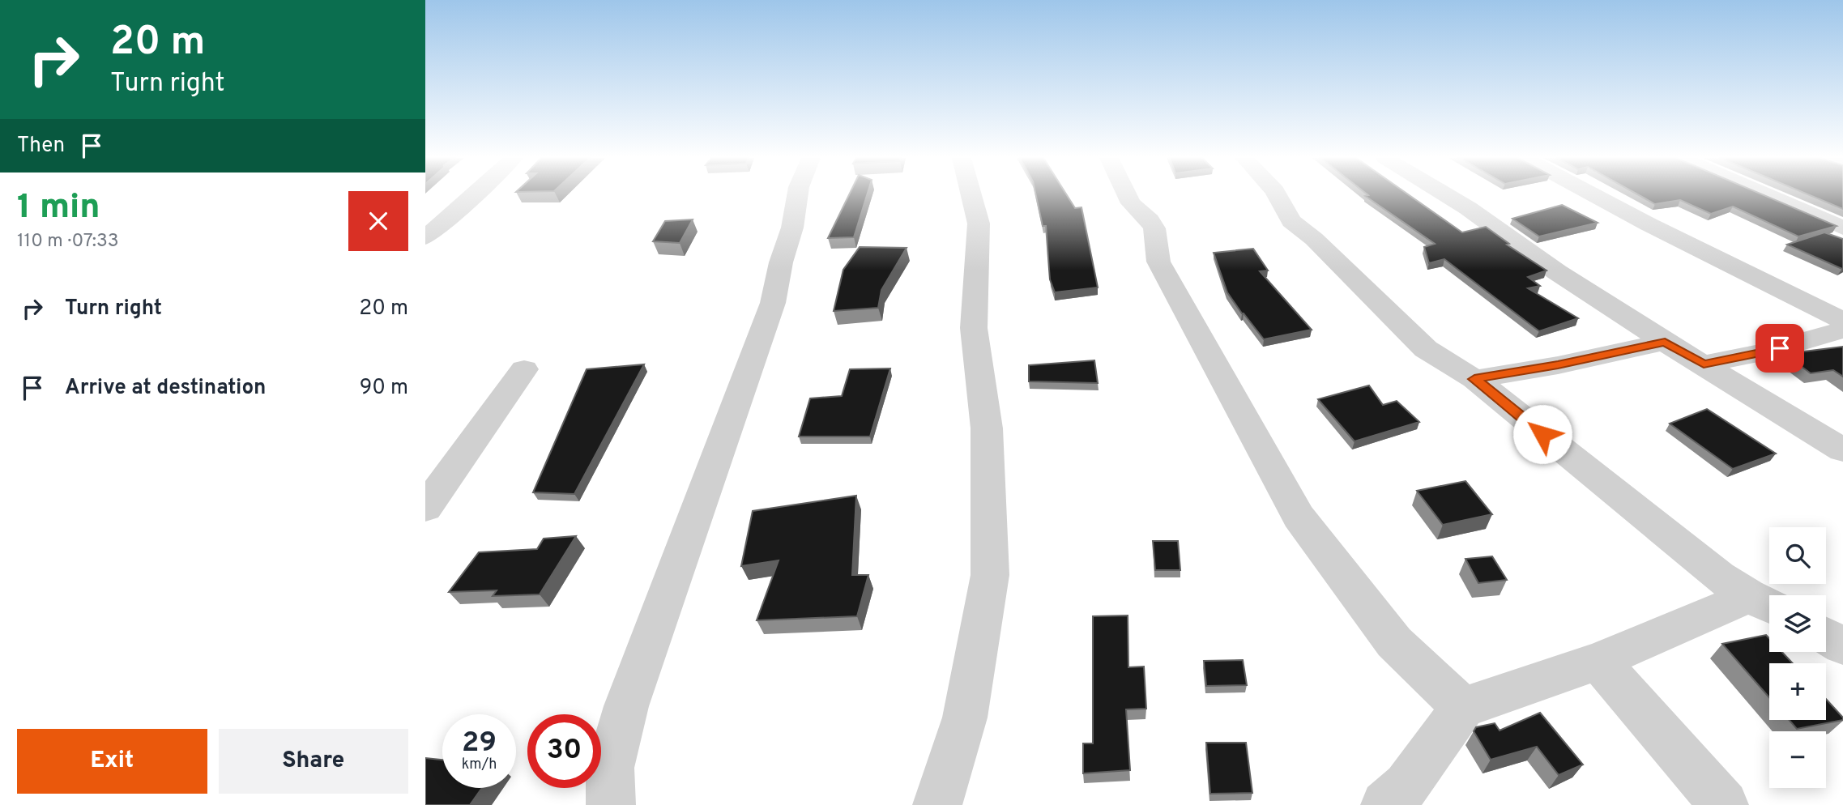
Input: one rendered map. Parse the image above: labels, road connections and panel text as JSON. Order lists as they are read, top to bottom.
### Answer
{
  "page": {
    "turn": ["20 m", "Turn right"],
    "then": "Then",
    "heading": ["1 min", "110 m · 07:33"],
    "list": [
      {
        "name": "Turn right",
        "value": "20 m"
      },
      {
        "name": "Arrive at destination",
        "value": "90 m"
      }
    ],
    "map_buttons": ["+", "−"],
    "speed": "29 km/h",
    "limit": "30",
    "buttons": ["Exit", "Share"]
  }
}
